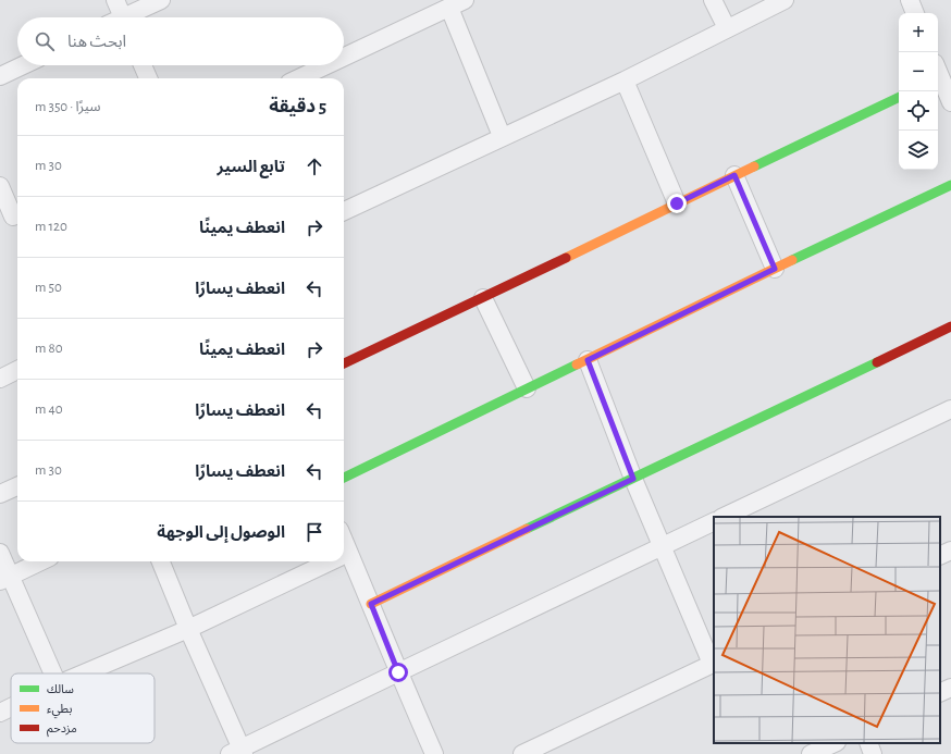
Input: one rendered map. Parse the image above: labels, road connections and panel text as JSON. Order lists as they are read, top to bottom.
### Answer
{
  "legend": ["سالك", "بطيء", "مزدحم"],
  "page": {
    "map_buttons": ["+", "−"],
    "search": "ابحث هنا",
    "heading": ["5 دقيقة", "سيرًا · 350 m"],
    "list": [
      ["تابع السير", "30 m"],
      ["انعطف يمينًا", "120 m"],
      ["انعطف يسارًا", "50 m"],
      ["انعطف يمينًا", "80 m"],
      ["انعطف يسارًا", "40 m"],
      ["انعطف يسارًا", "30 m"],
      "الوصول إلى الوجهة"
    ]
  }
}
